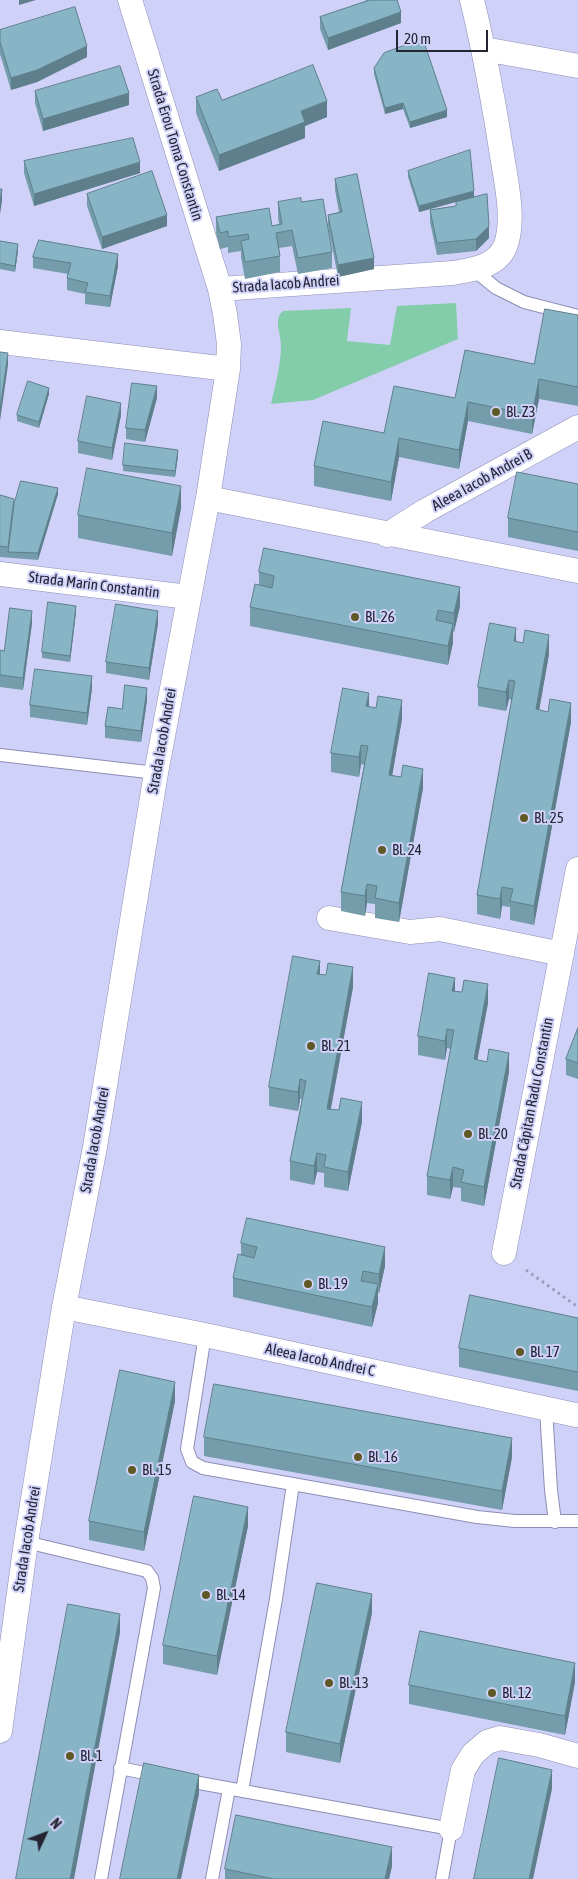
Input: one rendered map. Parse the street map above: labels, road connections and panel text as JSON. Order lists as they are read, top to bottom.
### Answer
{
  "streets": {
    "street": [
      "Strada Erou Toma Constantin",
      "Strada Iacob Andrei",
      "Aleea Iacob Andrei B",
      "Strada Marin Constantin",
      "Strada Căpitan Radu Constantin",
      "Aleea Iacob Andrei C"
    ]
  },
  "crossings": [
    ["Strada Erou Toma Constantin", "Strada Iacob Andrei"],
    ["Strada Iacob Andrei", "Strada Marin Constantin"],
    ["Strada Iacob Andrei", "Aleea Iacob Andrei C"]
  ],
  "places": [
    "Bl. Z3",
    "Bl. 26",
    "Bl. 25",
    "Bl. 24",
    "Bl. 21",
    "Bl. 20",
    "Bl. 19",
    "Bl. 17",
    "Bl. 16",
    "Bl. 15",
    "Bl. 14",
    "Bl. 13",
    "Bl. 12",
    "Bl. 1"
  ],
  "scale_bar": "20 m",
  "north": "top right"
}
